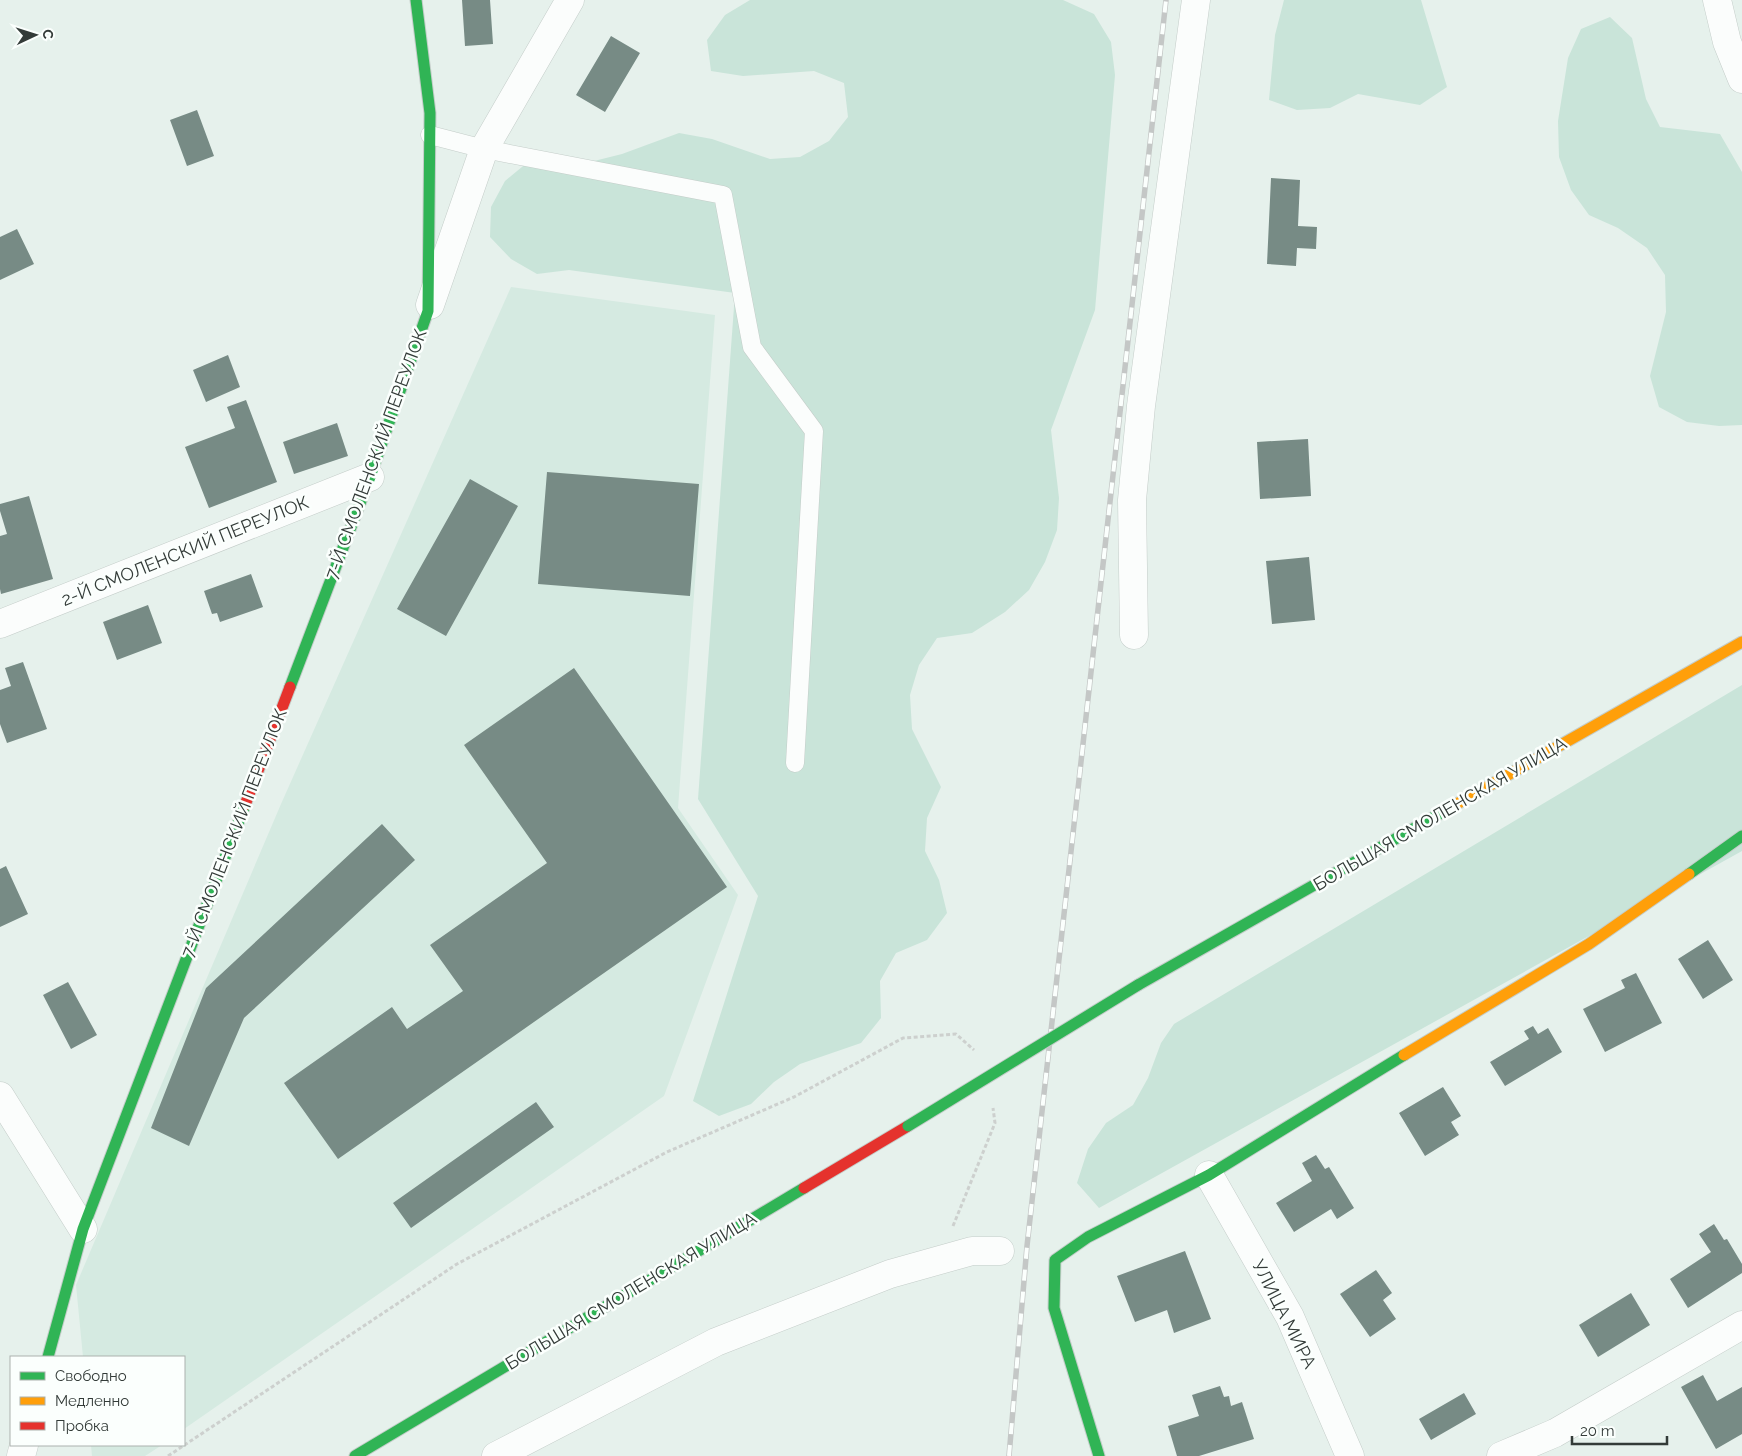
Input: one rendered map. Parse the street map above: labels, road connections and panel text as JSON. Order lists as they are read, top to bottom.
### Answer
{
  "streets": {
    "street": [
      "7-Й СМОЛЕНСКИЙ ПЕРЕУЛОК",
      "2-Й СМОЛЕНСКИЙ ПЕРЕУЛОК",
      "БОЛЬШАЯ СМОЛЕНСКАЯ УЛИЦА",
      "УЛИЦА МИРА"
    ]
  },
  "crossings": [
    ["7-Й СМОЛЕНСКИЙ ПЕРЕУЛОК", "2-Й СМОЛЕНСКИЙ ПЕРЕУЛОК"]
  ],
  "legend": ["Свободно", "Медленно", "Пробка"],
  "scale_bar": "20 m",
  "north": "right"
}
